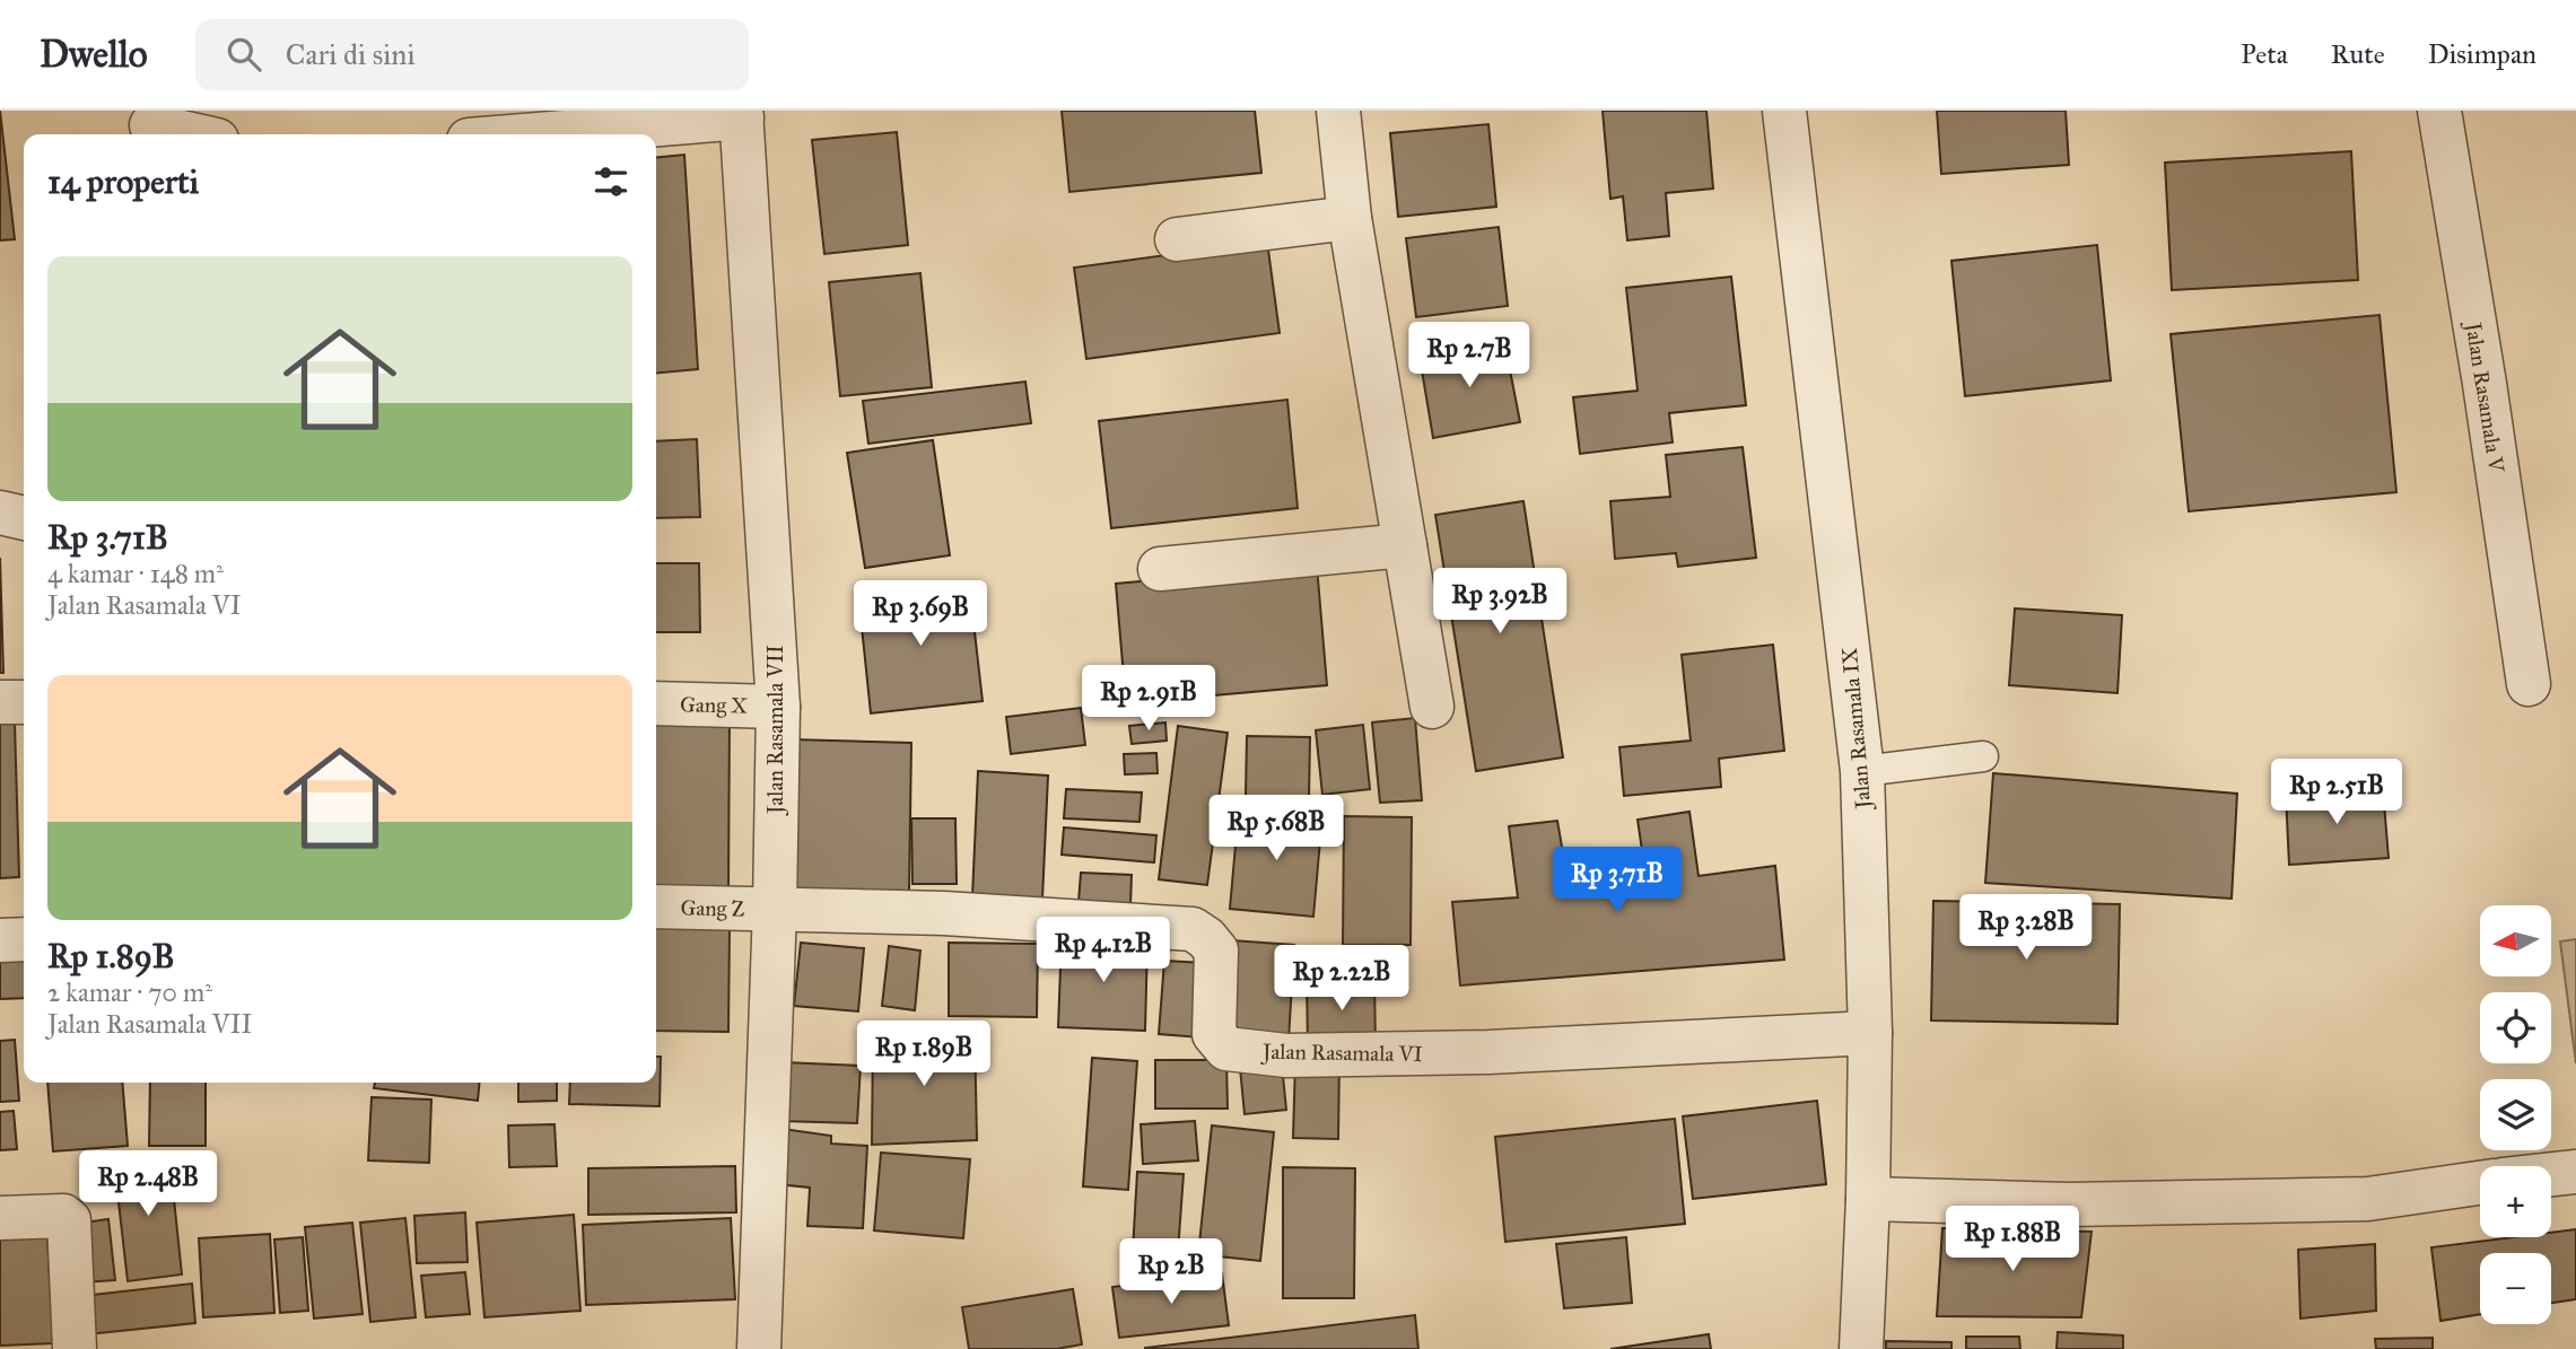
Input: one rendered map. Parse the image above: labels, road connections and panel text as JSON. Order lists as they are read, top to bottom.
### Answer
{
  "streets": {
    "street": [
      "Jalan Rasamala V",
      "Gang X",
      "Jalan Rasamala IX",
      "Jalan Rasamala VII",
      "Gang Z",
      "Jalan Rasamala VI"
    ]
  },
  "crossings": [
    ["Gang X", "Jalan Rasamala VII"],
    ["Jalan Rasamala IX", "Jalan Rasamala VI"],
    ["Jalan Rasamala VII", "Gang Z"],
    ["Jalan Rasamala VII", "Jalan Rasamala VI"],
    ["Gang Z", "Jalan Rasamala VI"]
  ],
  "north": "left",
  "page": {
    "header": "Dwello",
    "search": "Cari di sini",
    "nav": ["Peta", "Rute", "Disimpan"],
    "heading": "14 properti",
    "list": [
      {
        "name": "Rp 3.71B",
        "note": "4 kamar · 148 m² · Jalan Rasamala VI"
      },
      {
        "name": "Rp 1.89B",
        "note": "2 kamar · 70 m² · Jalan Rasamala VII"
      }
    ],
    "price": [
      "Rp 2.7B",
      "Rp 3.92B",
      "Rp 3.69B",
      "Rp 2.91B",
      "Rp 2.51B",
      "Rp 5.68B",
      "Rp 3.71B",
      "Rp 3.28B",
      "Rp 4.12B",
      "Rp 2.22B",
      "Rp 1.89B",
      "Rp 2.48B",
      "Rp 1.88B",
      "Rp 2B"
    ],
    "map_buttons": ["+", "−"]
  }
}
